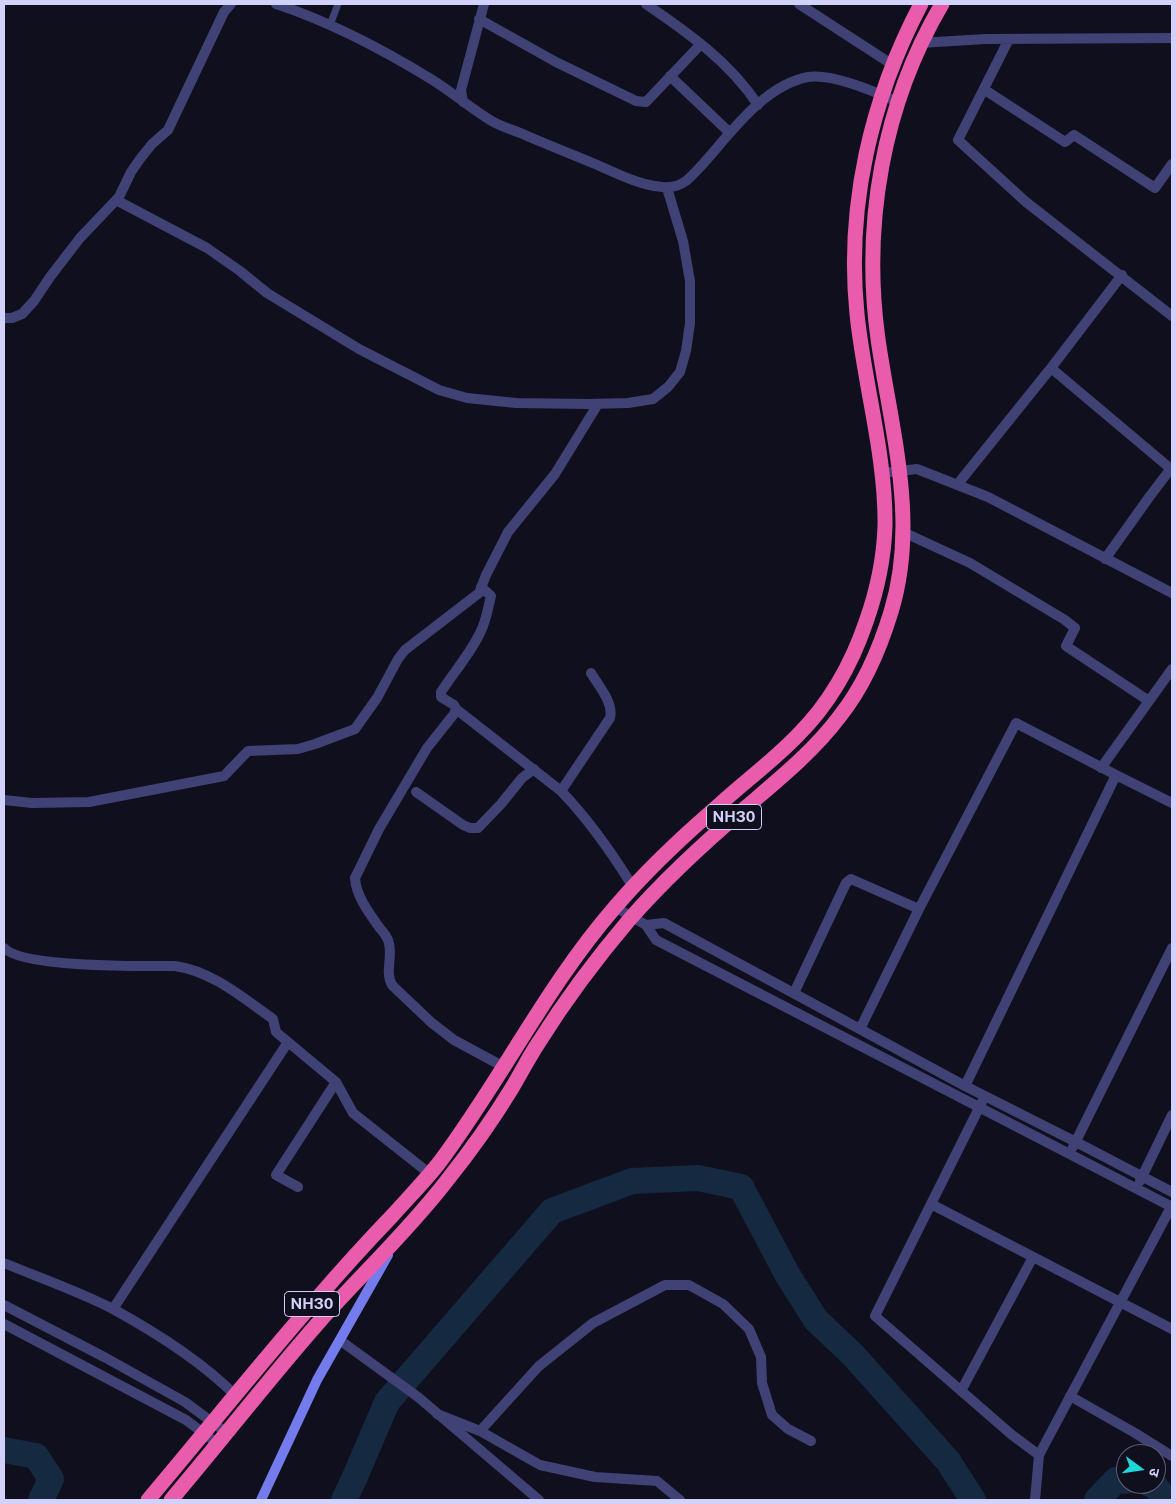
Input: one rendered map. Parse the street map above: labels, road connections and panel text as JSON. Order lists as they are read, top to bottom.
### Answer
{
  "streets": {
    "highway": ["NH30"]
  },
  "north": "right"
}
